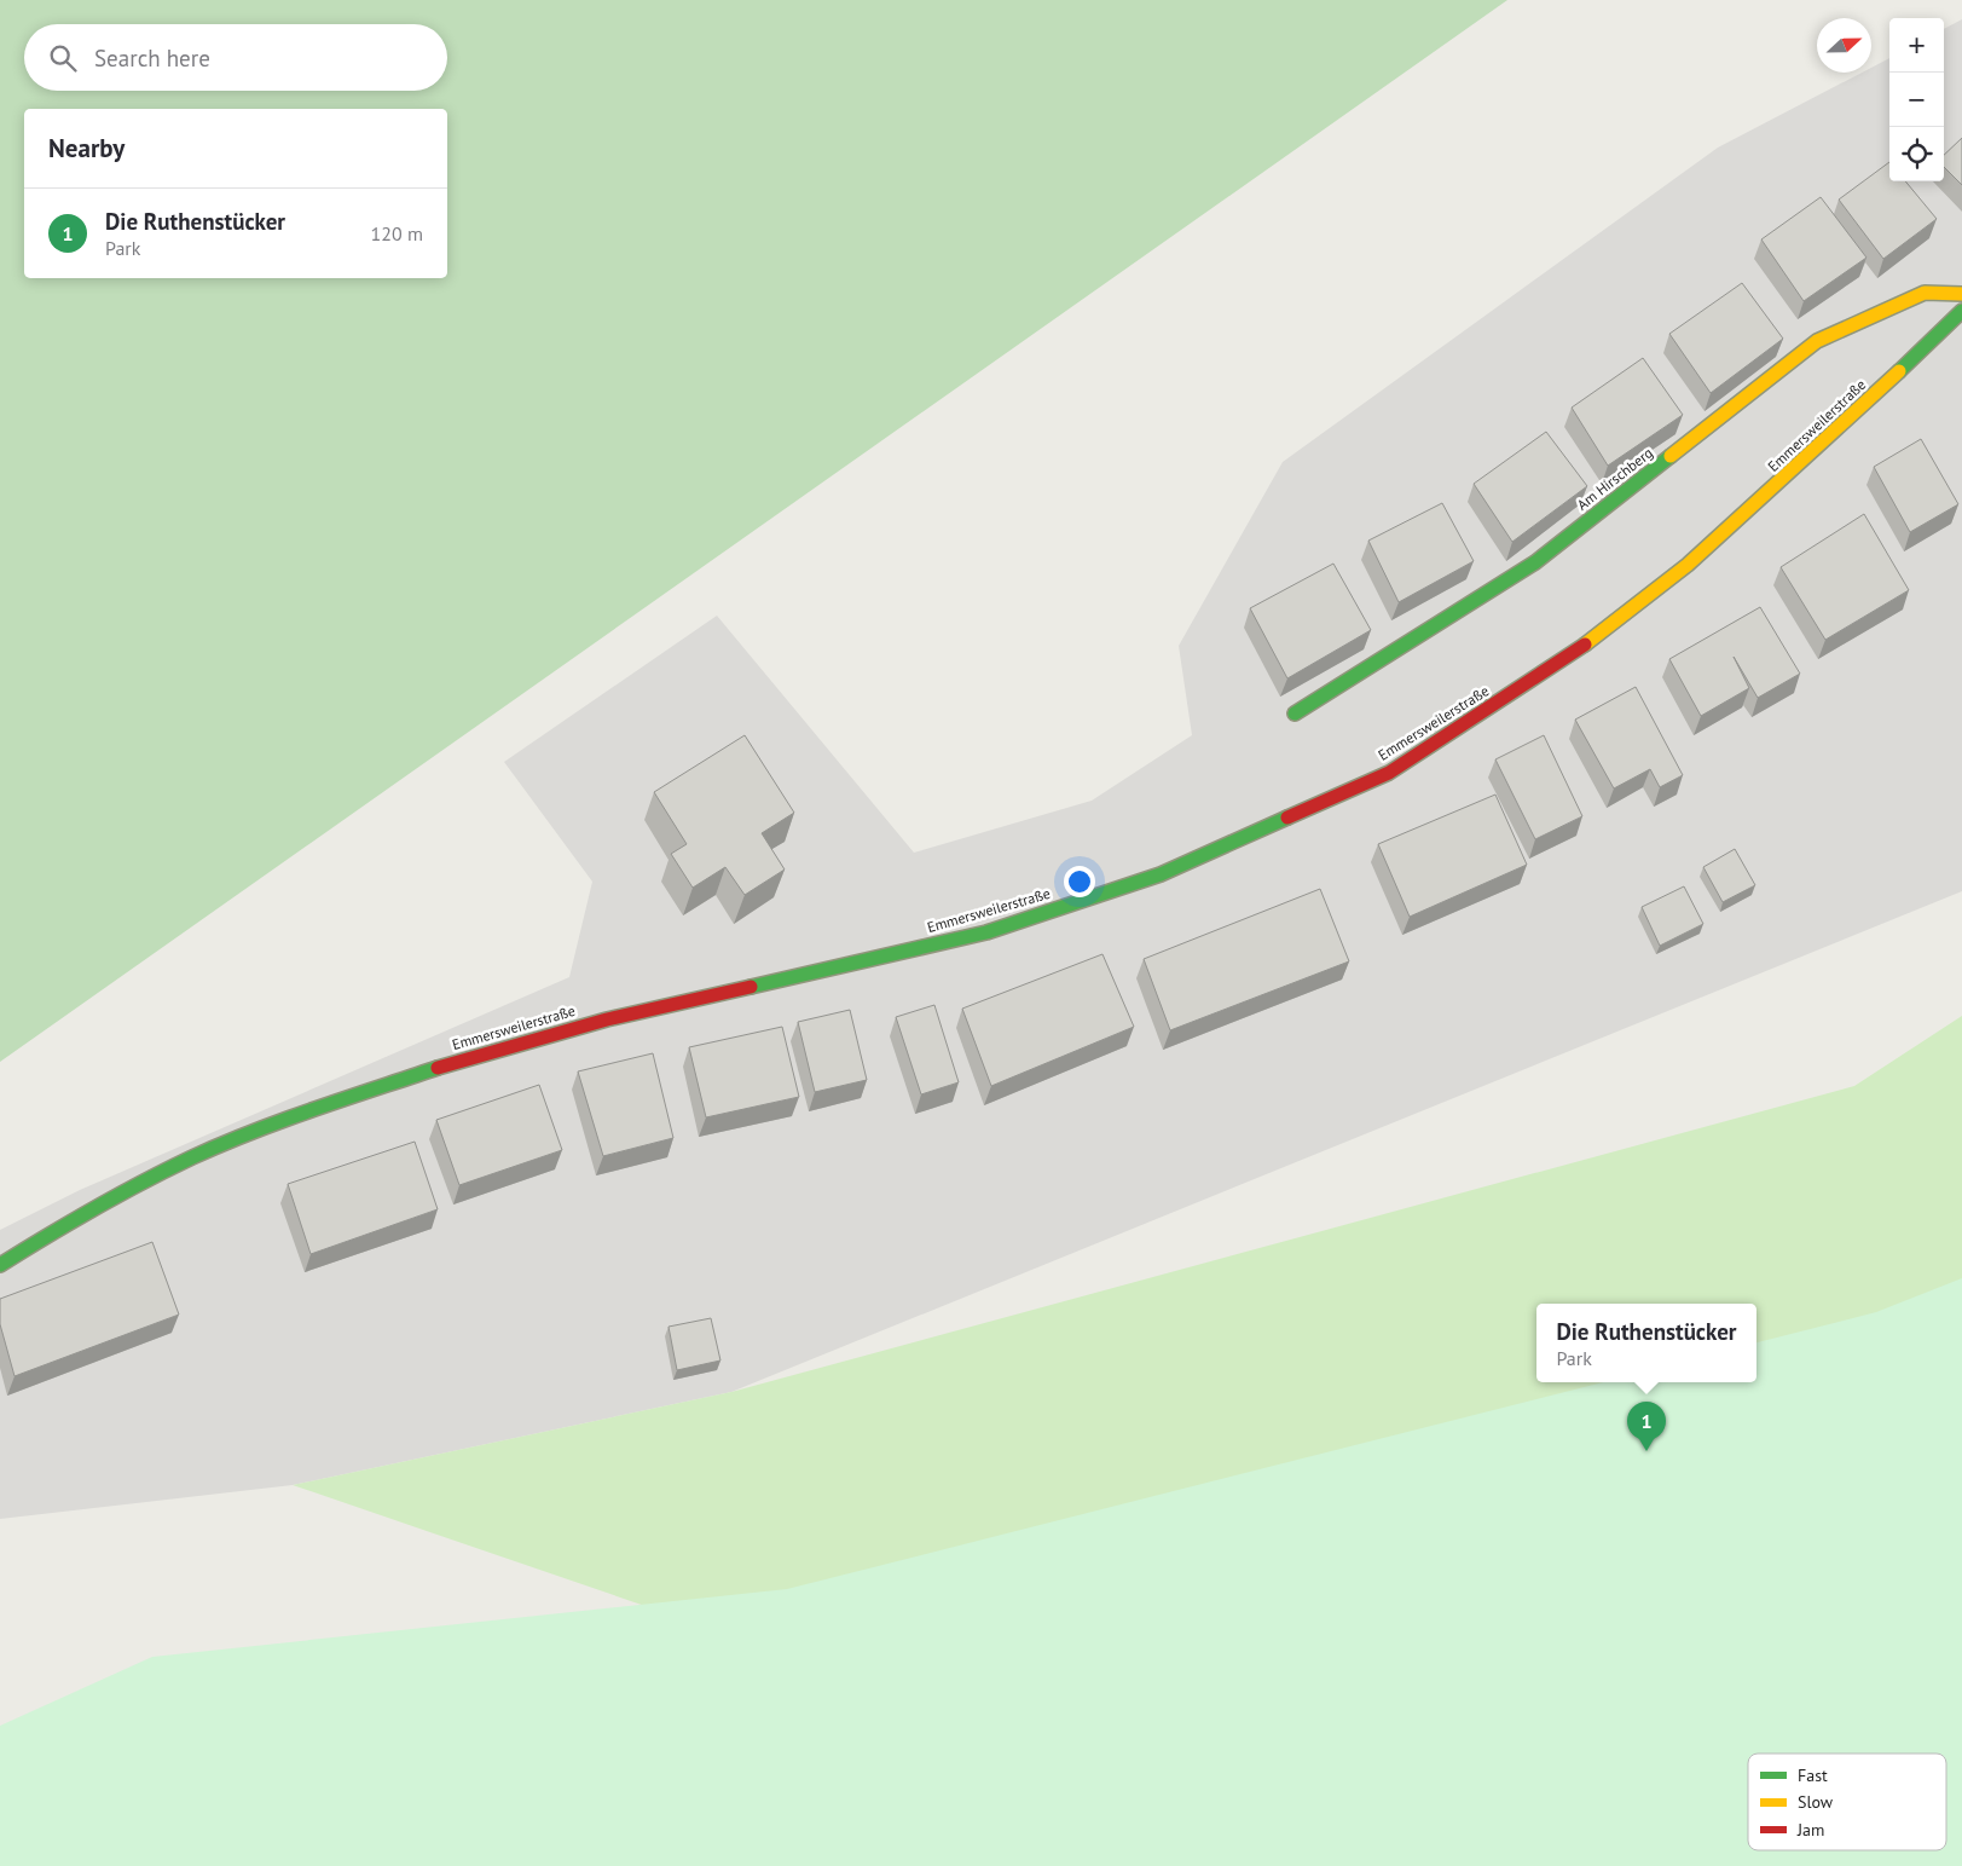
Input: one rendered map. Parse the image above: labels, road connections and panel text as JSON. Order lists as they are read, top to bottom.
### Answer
{
  "streets": {
    "main road": ["Emmersweilerstraße", "Am Hirschberg"]
  },
  "legend": ["Fast", "Slow", "Jam"],
  "north": "right",
  "page": {
    "map_buttons": ["+", "−"],
    "search": "Search here",
    "heading": "Nearby",
    "list": [
      {
        "mark": "1",
        "name": "Die Ruthenstücker",
        "note": "Park",
        "value": "120 m"
      }
    ],
    "popup": ["Die Ruthenstücker", "Park"],
    "pins": "1"
  }
}
